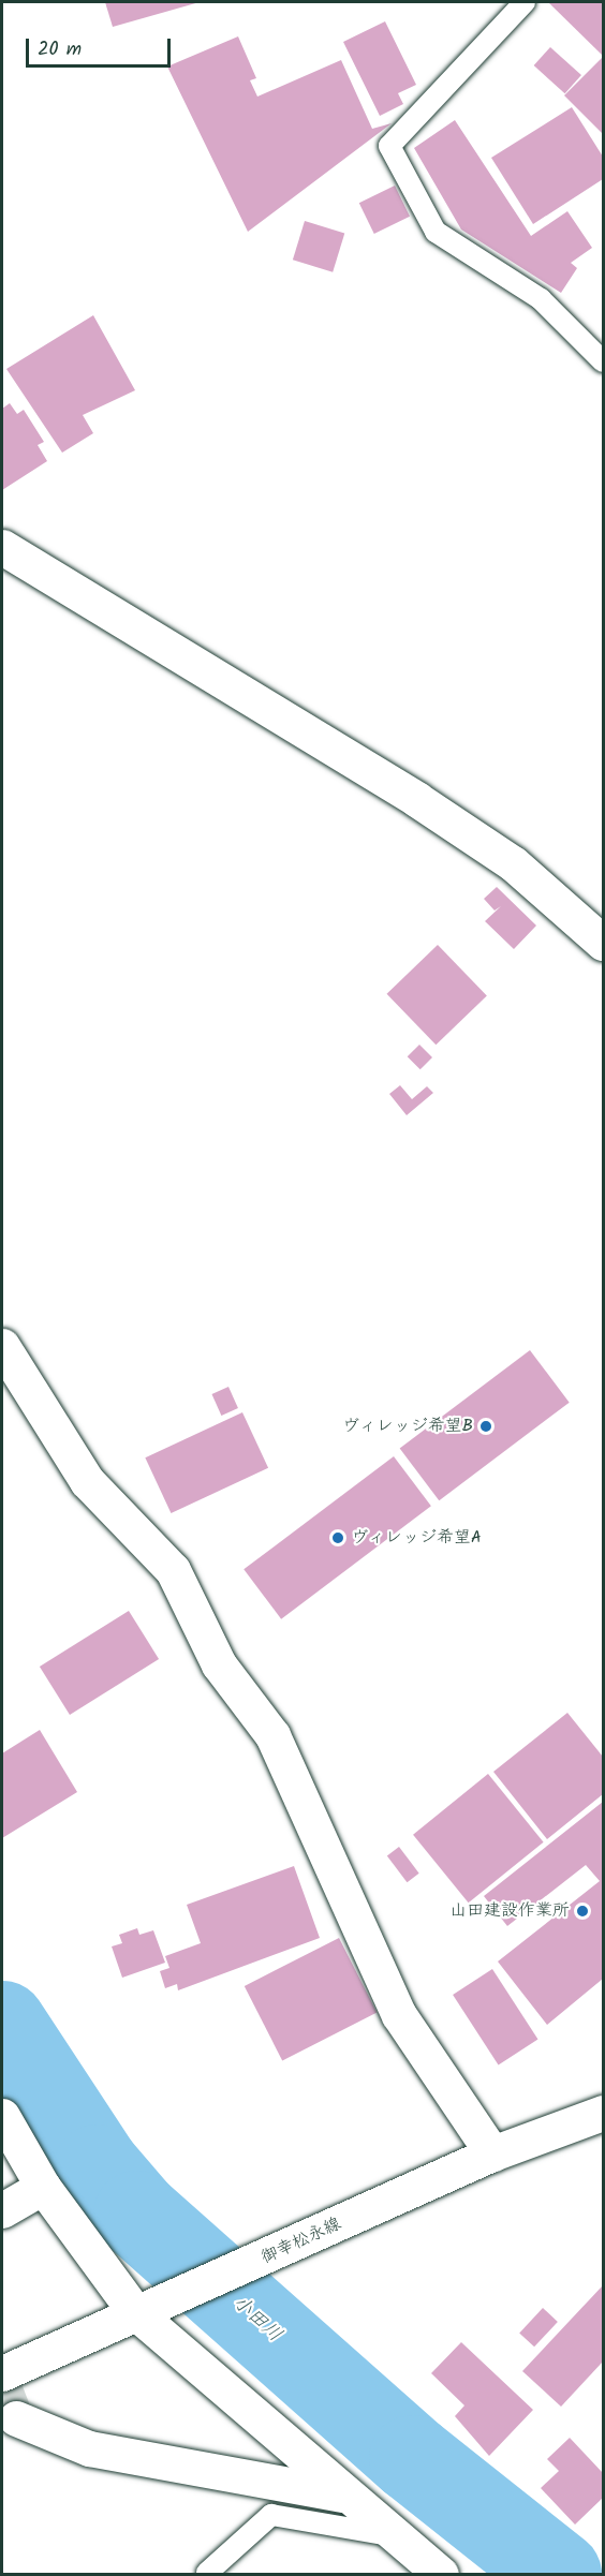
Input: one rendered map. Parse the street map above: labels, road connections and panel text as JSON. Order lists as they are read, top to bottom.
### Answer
{
  "streets": {
    "street": ["御幸松永線"]
  },
  "water": ["小田川"],
  "places": ["ヴィレッジ希望B", "ヴィレッジ希望A", "山田建設作業所"],
  "scale_bar": "20 m"
}
